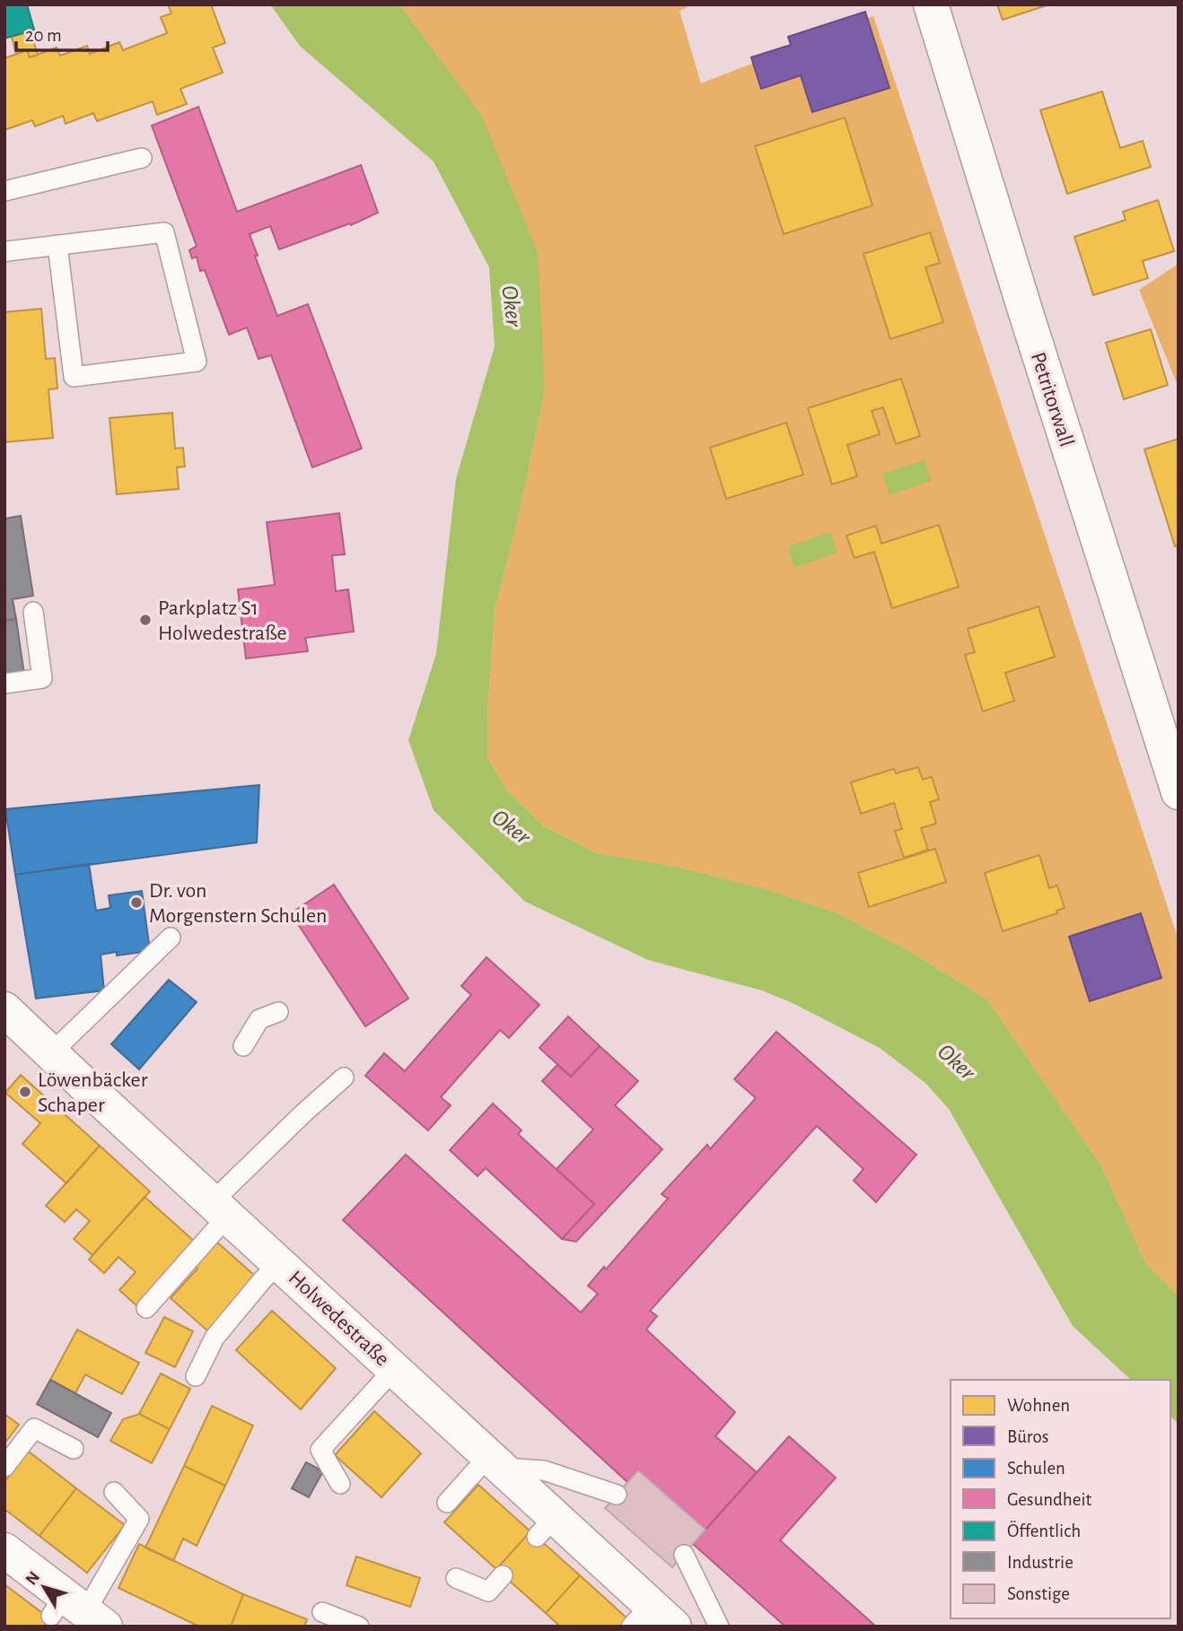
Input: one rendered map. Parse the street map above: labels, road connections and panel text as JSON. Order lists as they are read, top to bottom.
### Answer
{
  "streets": {
    "street": ["Petritorwall", "Holwedestraße"]
  },
  "water": ["Oker"],
  "places": ["Parkplatz S1 Holwedestraße", "Dr. von Morgenstern Schulen", "Löwenbäcker Schaper"],
  "legend": [
    "Wohnen",
    "Büros",
    "Schulen",
    "Gesundheit",
    "Öffentlich",
    "Industrie",
    "Sonstige"
  ],
  "scale_bar": "20 m",
  "north": "top left"
}
